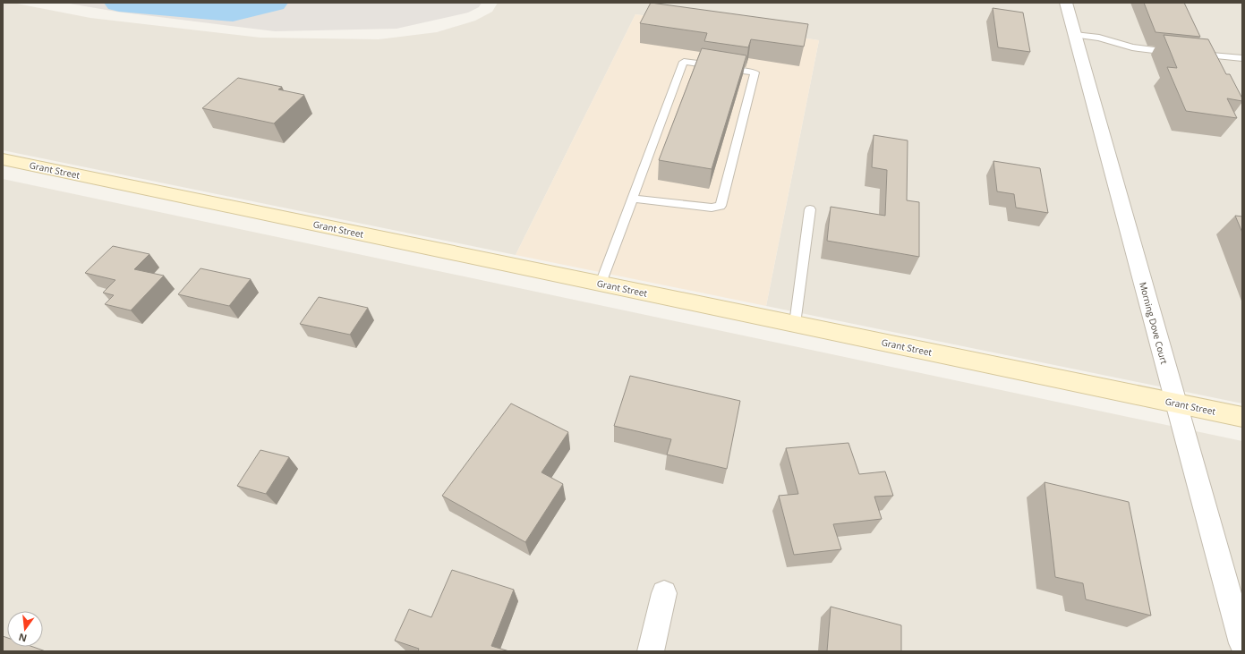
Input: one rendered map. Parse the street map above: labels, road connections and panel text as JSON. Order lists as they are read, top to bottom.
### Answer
{
  "streets": {
    "street": ["Grant Street", "Morning Dove Court"]
  },
  "crossings": [
    ["Grant Street", "Morning Dove Court"]
  ],
  "north": "bottom"
}
